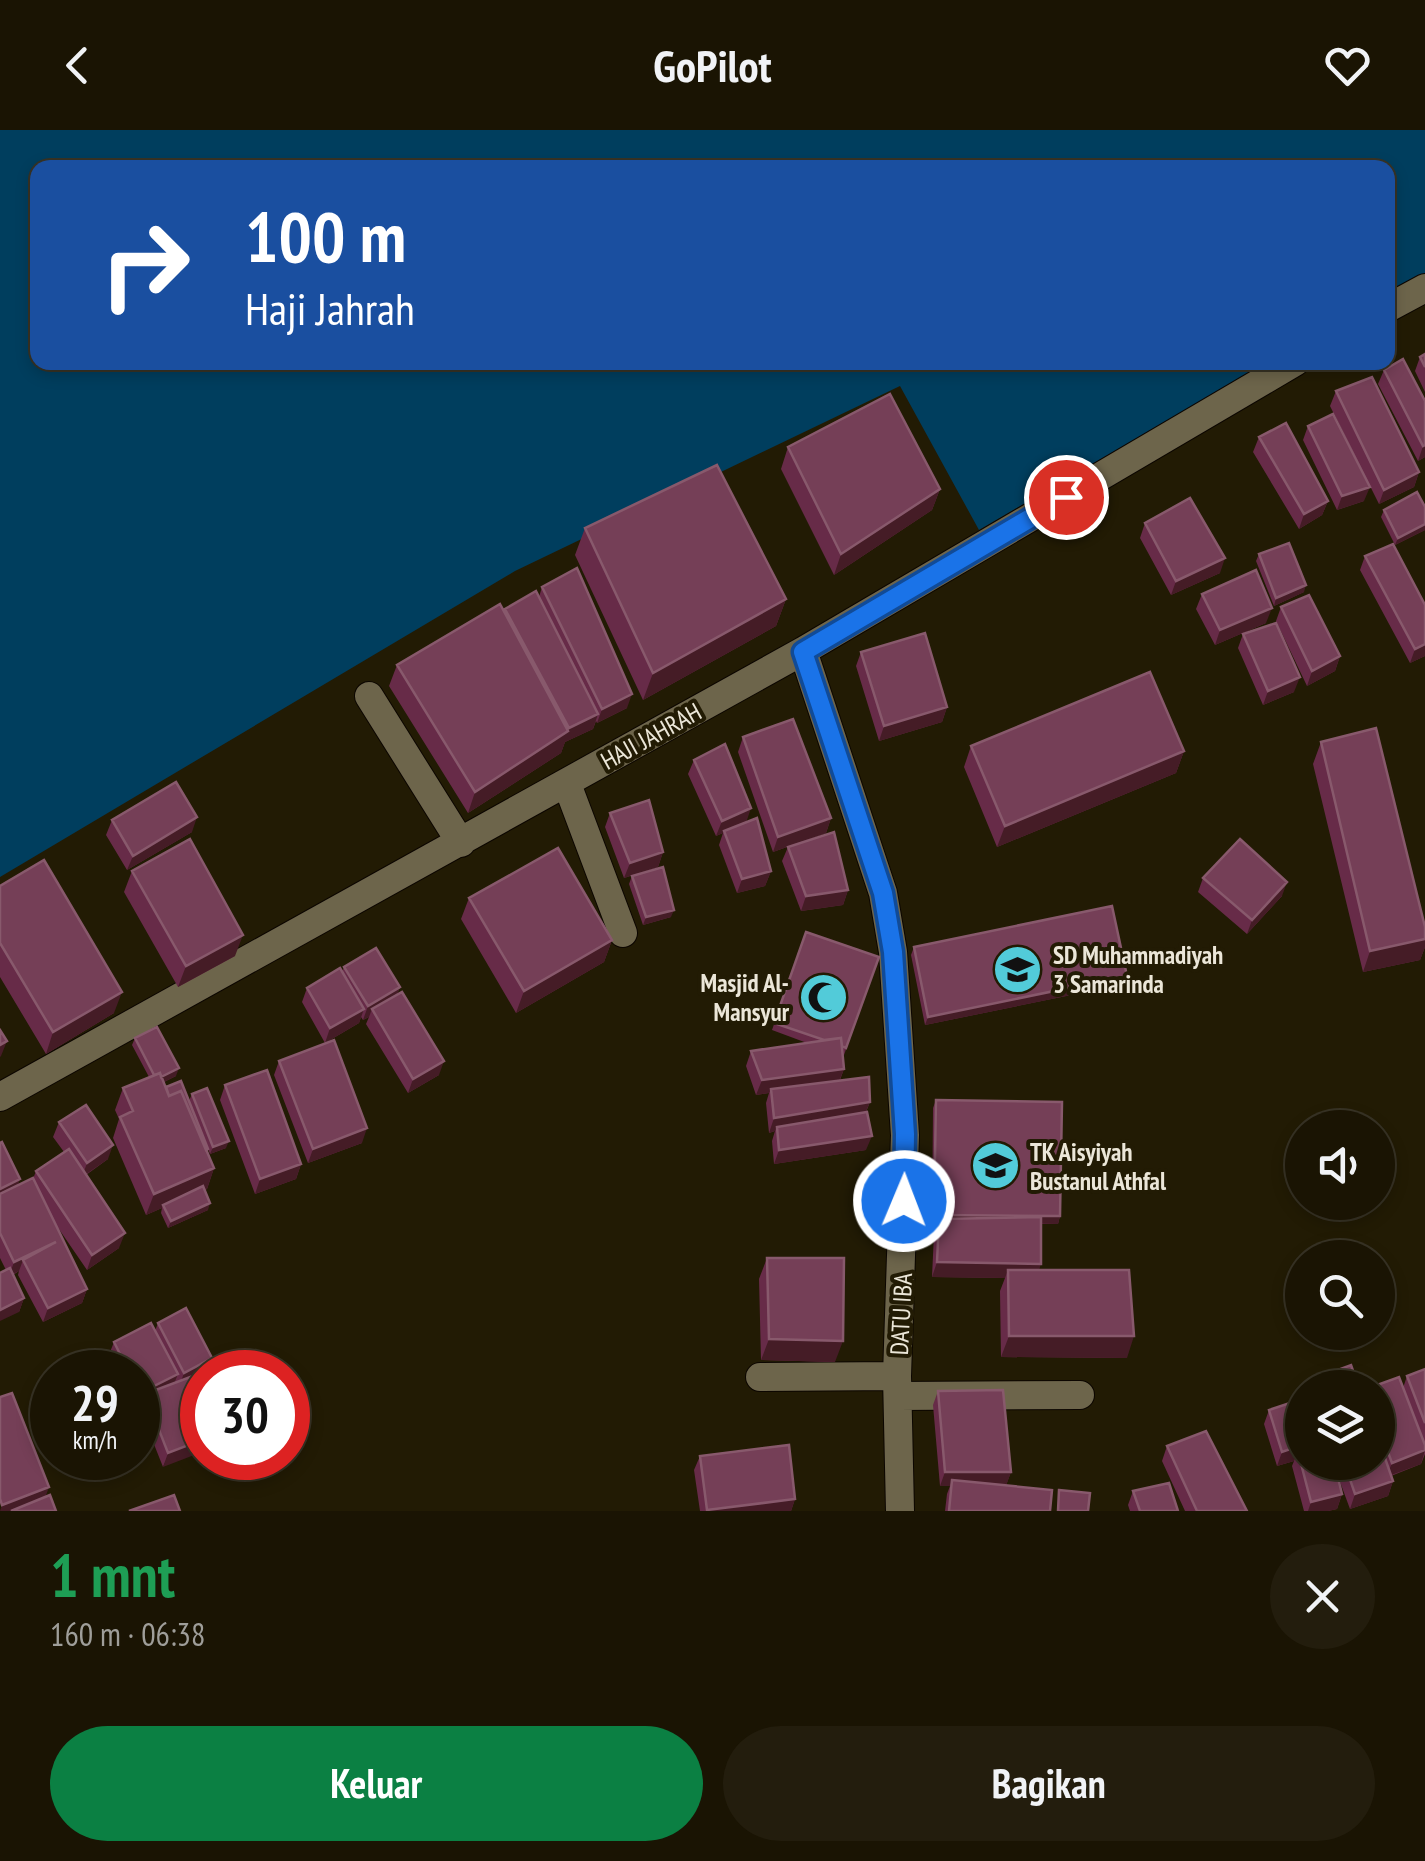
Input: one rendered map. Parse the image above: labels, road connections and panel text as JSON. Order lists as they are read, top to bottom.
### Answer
{
  "streets": {
    "street": ["HAJI JAHRAH", "DATU IBA"]
  },
  "crossings": [
    ["HAJI JAHRAH", "DATU IBA"]
  ],
  "places": {
    "school or university": ["SD Muhammadiyah 3 Samarinda", "TK Aisyiyah Bustanul Athfal"],
    "mosque": ["Masjid Al- Mansyur"]
  },
  "page": {
    "header": "GoPilot",
    "turn": ["100 m", "Haji Jahrah"],
    "speed": "29 km/h",
    "limit": "30",
    "heading": ["1 mnt", "160 m · 06:38"],
    "buttons": ["Keluar", "Bagikan"]
  }
}
